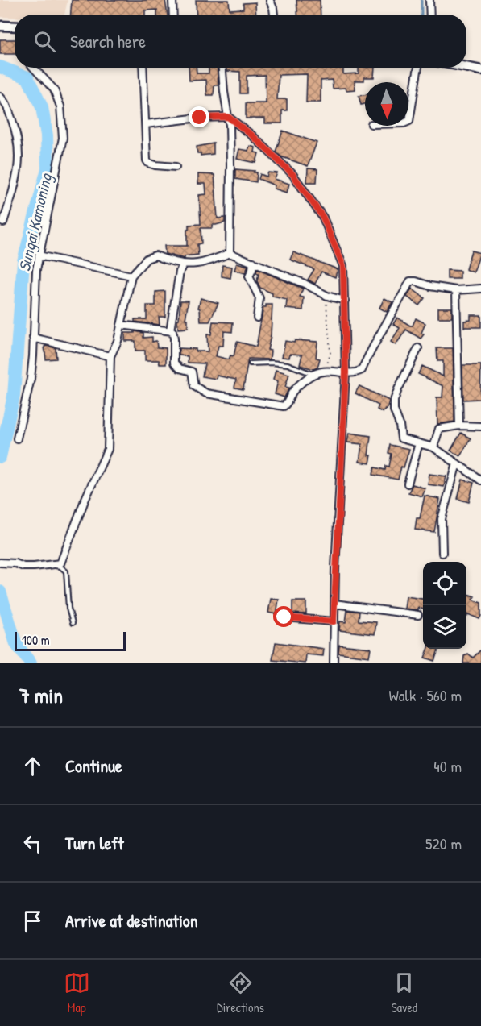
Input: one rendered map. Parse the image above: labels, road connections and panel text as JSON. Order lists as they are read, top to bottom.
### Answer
{
  "water": ["Sungai Kamoning"],
  "scale_bar": "100 m",
  "north": "bottom",
  "page": {
    "search": "Search here",
    "scale": "100 m",
    "heading": ["7 min", "Walk · 560 m"],
    "list": [
      ["Continue", "40 m"],
      ["Turn left", "520 m"],
      "Arrive at destination"
    ],
    "nav": ["Map", "Directions", "Saved"]
  }
}
